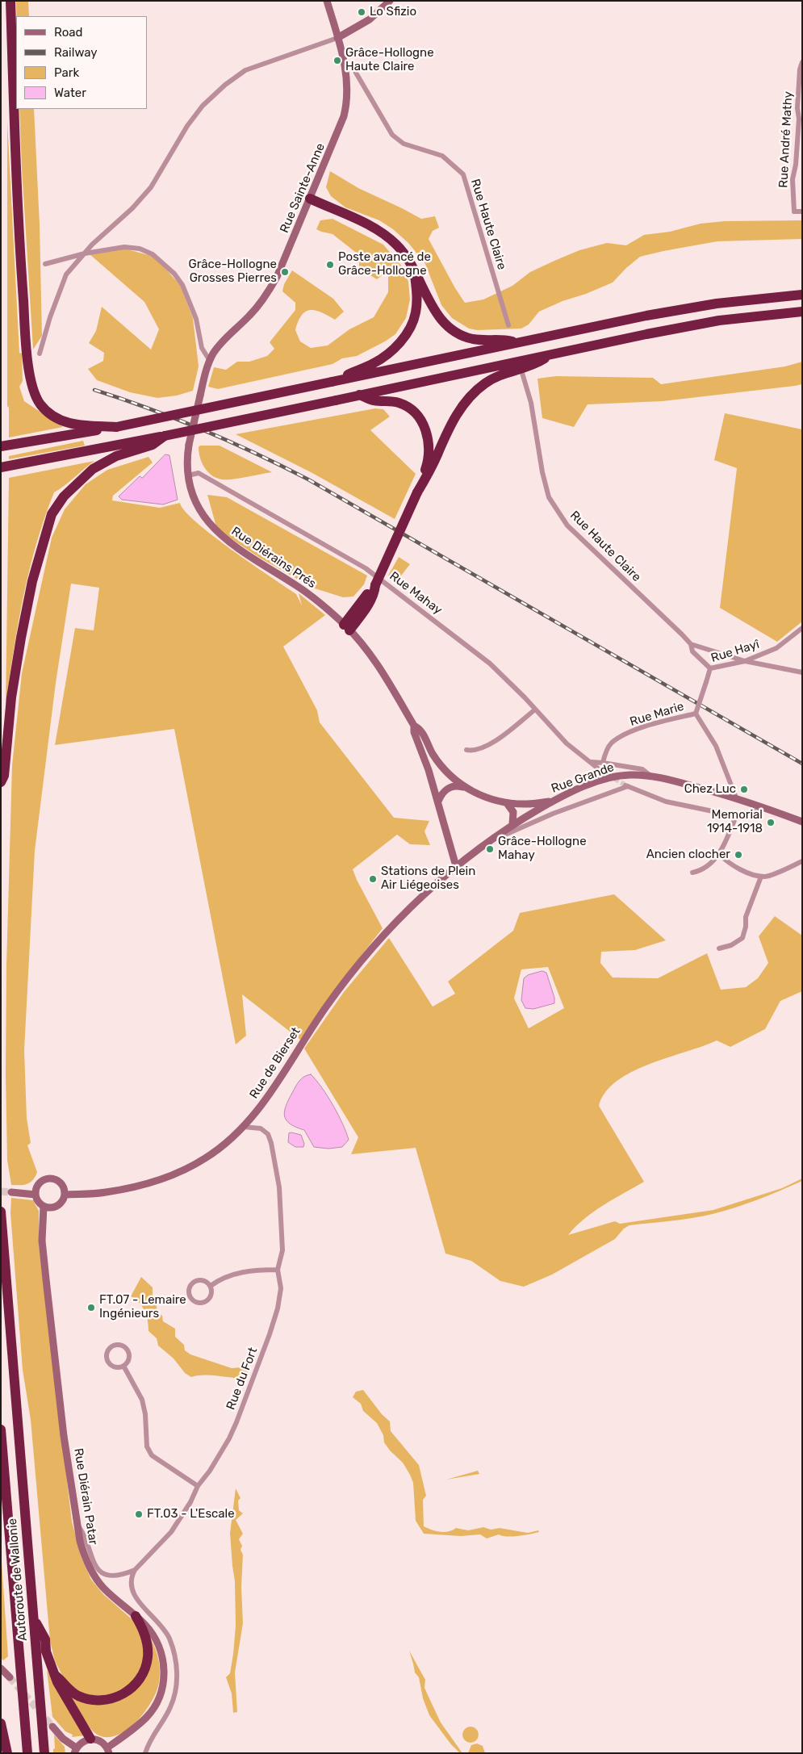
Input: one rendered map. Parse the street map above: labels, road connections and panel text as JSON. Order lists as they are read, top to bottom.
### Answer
{
  "streets": {
    "highway": ["Autoroute de Wallonie"],
    "main road": [
      "Rue Sainte-Anne",
      "Rue Diérains Prés",
      "Rue Grande",
      "Rue de Bierset",
      "Rue Diérain Patar"
    ],
    "street": [
      "Rue André Mathy",
      "Rue Haute Claire",
      "Rue Mahay",
      "Rue Hayî",
      "Rue Marie",
      "Rue du Fort"
    ]
  },
  "crossings": [
    ["Rue Sainte-Anne", "Rue Haute Claire"],
    ["Rue Sainte-Anne", "Rue Diérains Prés"],
    ["Rue Haute Claire", "Rue Hayî"],
    ["Rue Diérains Prés", "Rue Mahay"],
    ["Rue Diérains Prés", "Rue Grande"],
    ["Rue Diérains Prés", "Rue de Bierset"],
    ["Rue Hayî", "Rue Marie"],
    ["Rue Grande", "Rue de Bierset"],
    ["Rue de Bierset", "Rue du Fort"],
    ["Rue de Bierset", "Rue Diérain Patar"]
  ],
  "places": [
    "Lo Sfizio",
    "Grâce-Hollogne Haute Claire",
    "Poste avancé de Grâce-Hollogne",
    "Grâce-Hollogne Grosses Pierres",
    "Chez Luc",
    "Memorial 1914-1918",
    "Grâce-Hollogne Mahay",
    "Ancien clocher",
    "Stations de Plein Air Liégeoises",
    "FT.07 - Lemaire Ingénieurs",
    "FT.03 - L'Escale"
  ],
  "legend": [
    "Road",
    "Railway",
    "Park",
    "Water"
  ]
}
